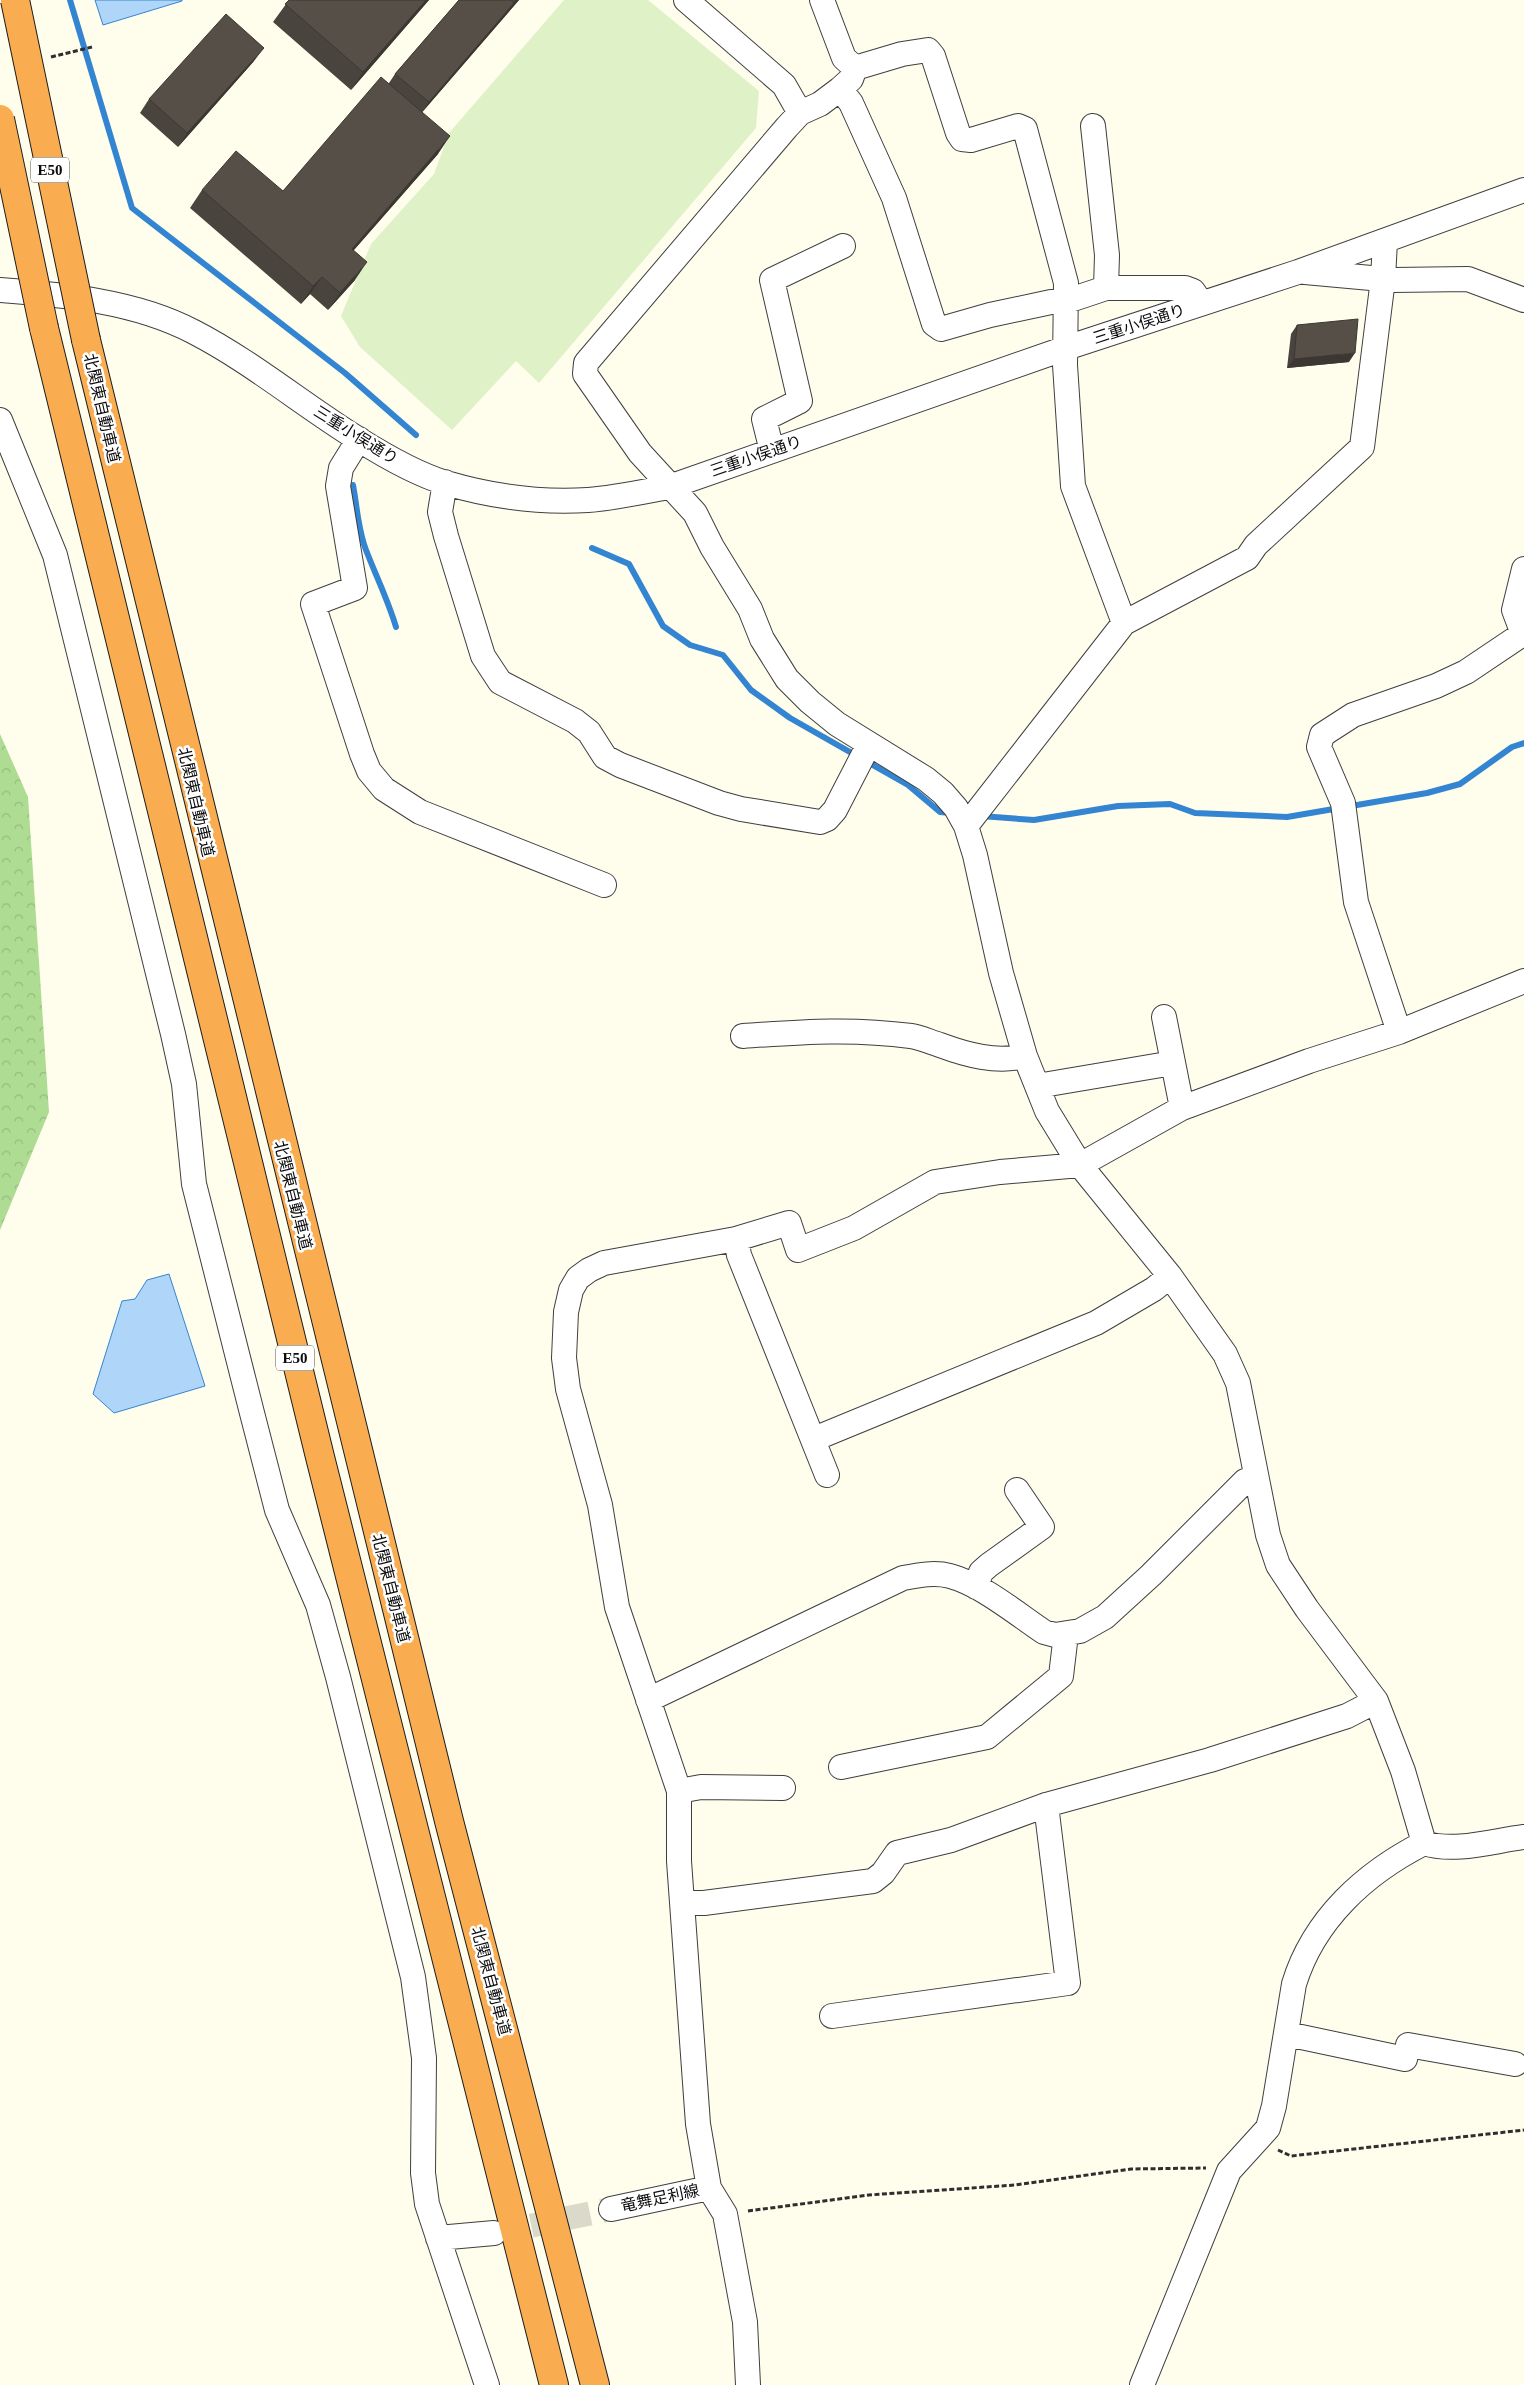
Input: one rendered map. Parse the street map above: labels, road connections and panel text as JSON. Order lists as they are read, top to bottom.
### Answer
{
  "streets": {
    "highway": ["E50", "北関東自動車道"],
    "street": ["三重小俣通り", "竜舞足利線"]
  }
}
